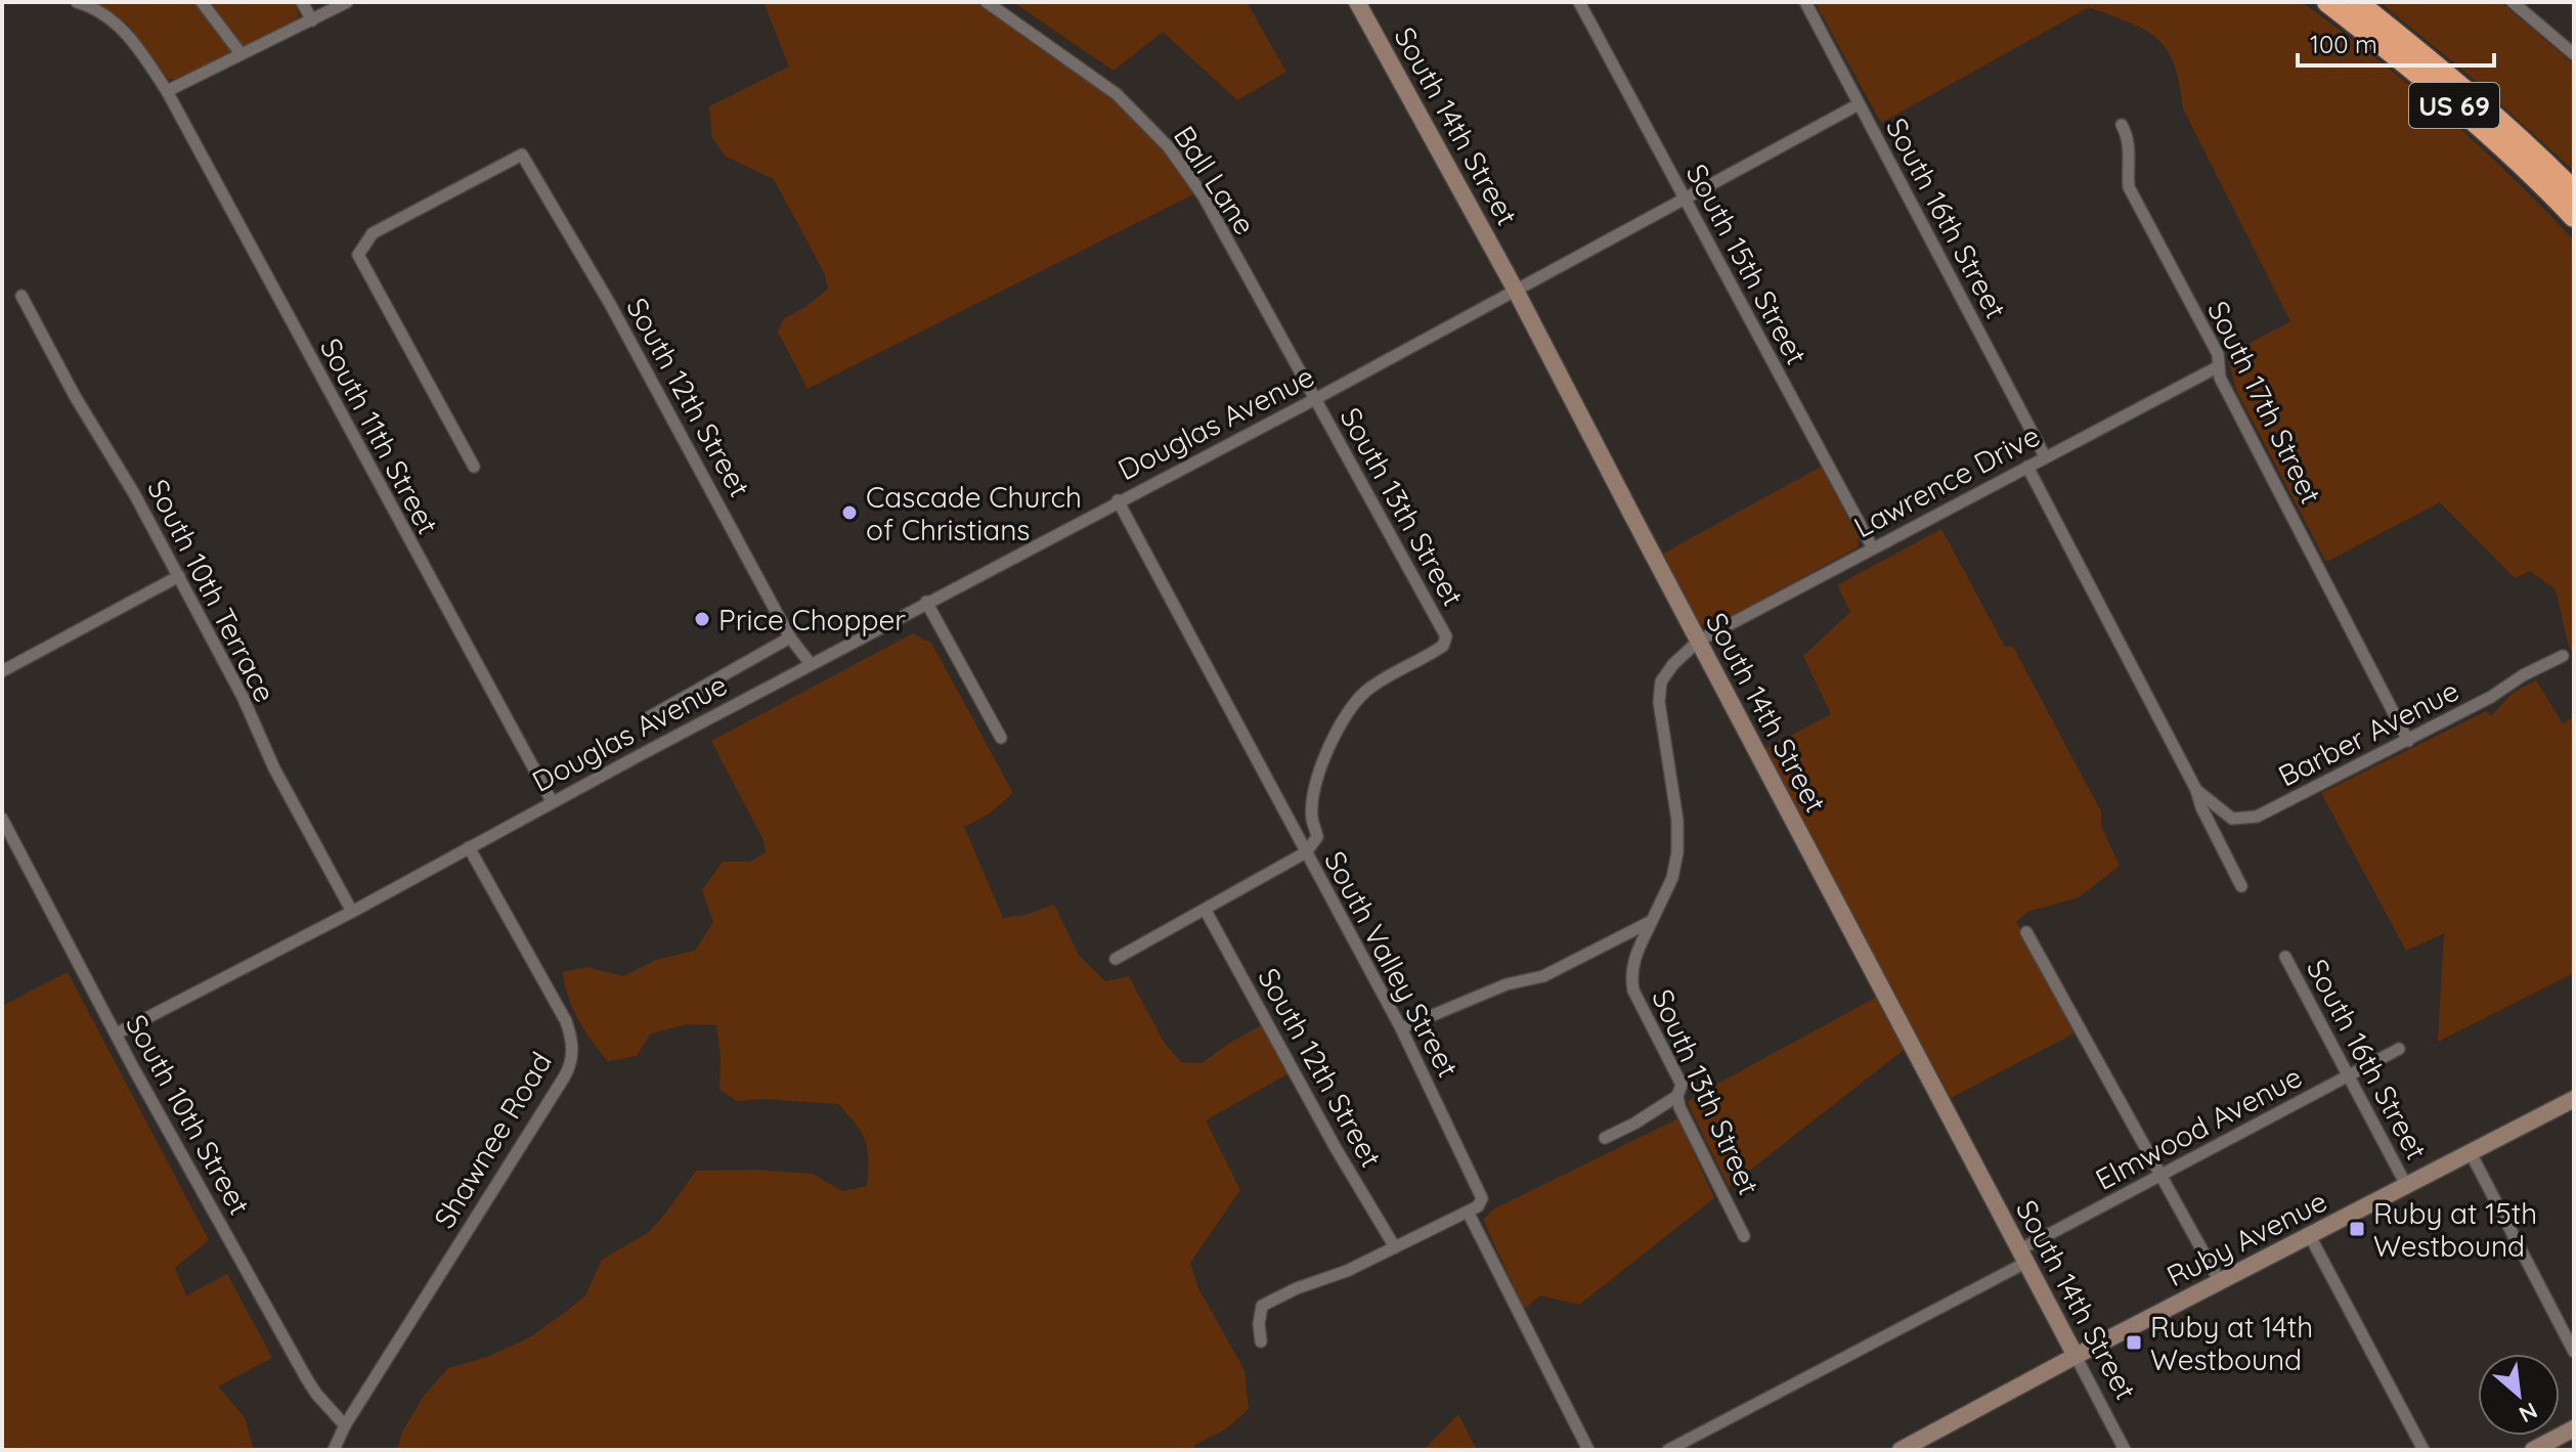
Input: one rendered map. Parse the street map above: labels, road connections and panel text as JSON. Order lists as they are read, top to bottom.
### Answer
{
  "streets": {
    "highway": ["US 69"],
    "street": [
      "South 14th Street",
      "Ball Lane",
      "South 16th Street",
      "South 15th Street",
      "South 12th Street",
      "South 17th Street",
      "Douglas Avenue",
      "South 11th Street",
      "Lawrence Drive",
      "South 13th Street",
      "South 10th Terrace",
      "Barber Avenue",
      "South Valley Street",
      "South 10th Street",
      "Elmwood Avenue",
      "Shawnee Road",
      "Ruby Avenue"
    ]
  },
  "crossings": [
    ["South 14th Street", "Douglas Avenue"],
    ["South 14th Street", "Lawrence Drive"],
    ["South 14th Street", "Elmwood Avenue"],
    ["South 14th Street", "Ruby Avenue"],
    ["Ball Lane", "Douglas Avenue"],
    ["Ball Lane", "South 13th Street"],
    ["South 16th Street", "Douglas Avenue"],
    ["South 16th Street", "Lawrence Drive"],
    ["South 16th Street", "Elmwood Avenue"],
    ["South 16th Street", "Ruby Avenue"],
    ["South 15th Street", "Douglas Avenue"],
    ["South 15th Street", "Lawrence Drive"],
    ["South 12th Street", "Douglas Avenue"],
    ["South 17th Street", "Lawrence Drive"],
    ["South 17th Street", "Barber Avenue"],
    ["Douglas Avenue", "South 11th Street"],
    ["Douglas Avenue", "South 13th Street"],
    ["Douglas Avenue", "South 10th Terrace"],
    ["Douglas Avenue", "South Valley Street"],
    ["Douglas Avenue", "South 10th Street"],
    ["Douglas Avenue", "Shawnee Road"],
    ["Lawrence Drive", "South 13th Street"],
    ["South 13th Street", "South Valley Street"],
    ["South 10th Street", "Shawnee Road"]
  ],
  "places": {
    "other": ["Cascade Church of Christians", "Price Chopper"],
    "transit": ["Ruby at 15th Westbound", "Ruby at 14th Westbound"]
  },
  "scale_bar": "100 m",
  "north": "bottom right"
}
